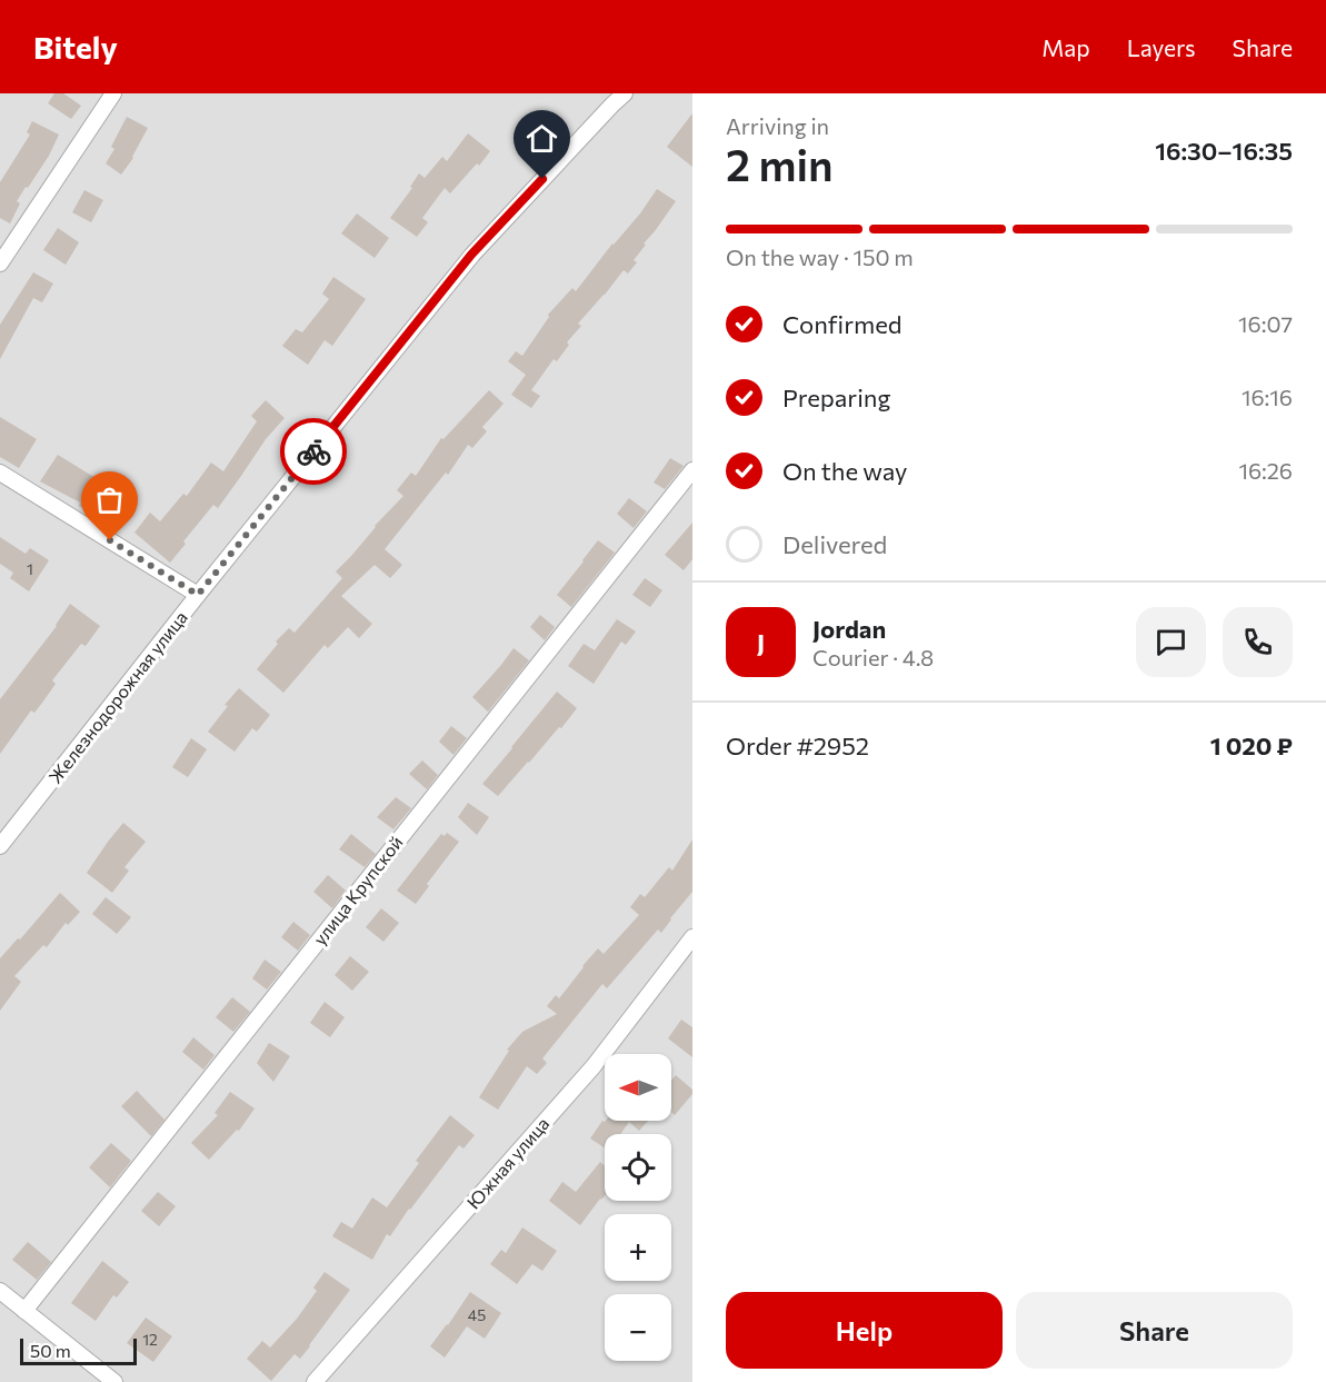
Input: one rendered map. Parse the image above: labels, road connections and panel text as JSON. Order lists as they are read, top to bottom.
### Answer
{
  "streets": {
    "street": ["Железнодорожная улица", "улица Крупской", "Южная улица"]
  },
  "house_numbers": ["1", "45", "12"],
  "scale_bar": "50 m",
  "north": "left",
  "page": {
    "header": "Bitely",
    "nav": ["Map", "Layers", "Share"],
    "heading": ["2 min", "Arriving in", "16:30–16:35"],
    "panel": [
      "Jordan",
      "Courier · 4.8",
      "Order #2952",
      "1 020 ₽"
    ],
    "bar": "On the way · 150 m",
    "list": [
      ["Confirmed", "16:07"],
      ["Preparing", "16:16"],
      ["On the way", "16:26"],
      "Delivered"
    ],
    "round": "J",
    "map_buttons": ["+", "−"],
    "buttons": ["Help", "Share"],
    "scale": "50 m"
  }
}
